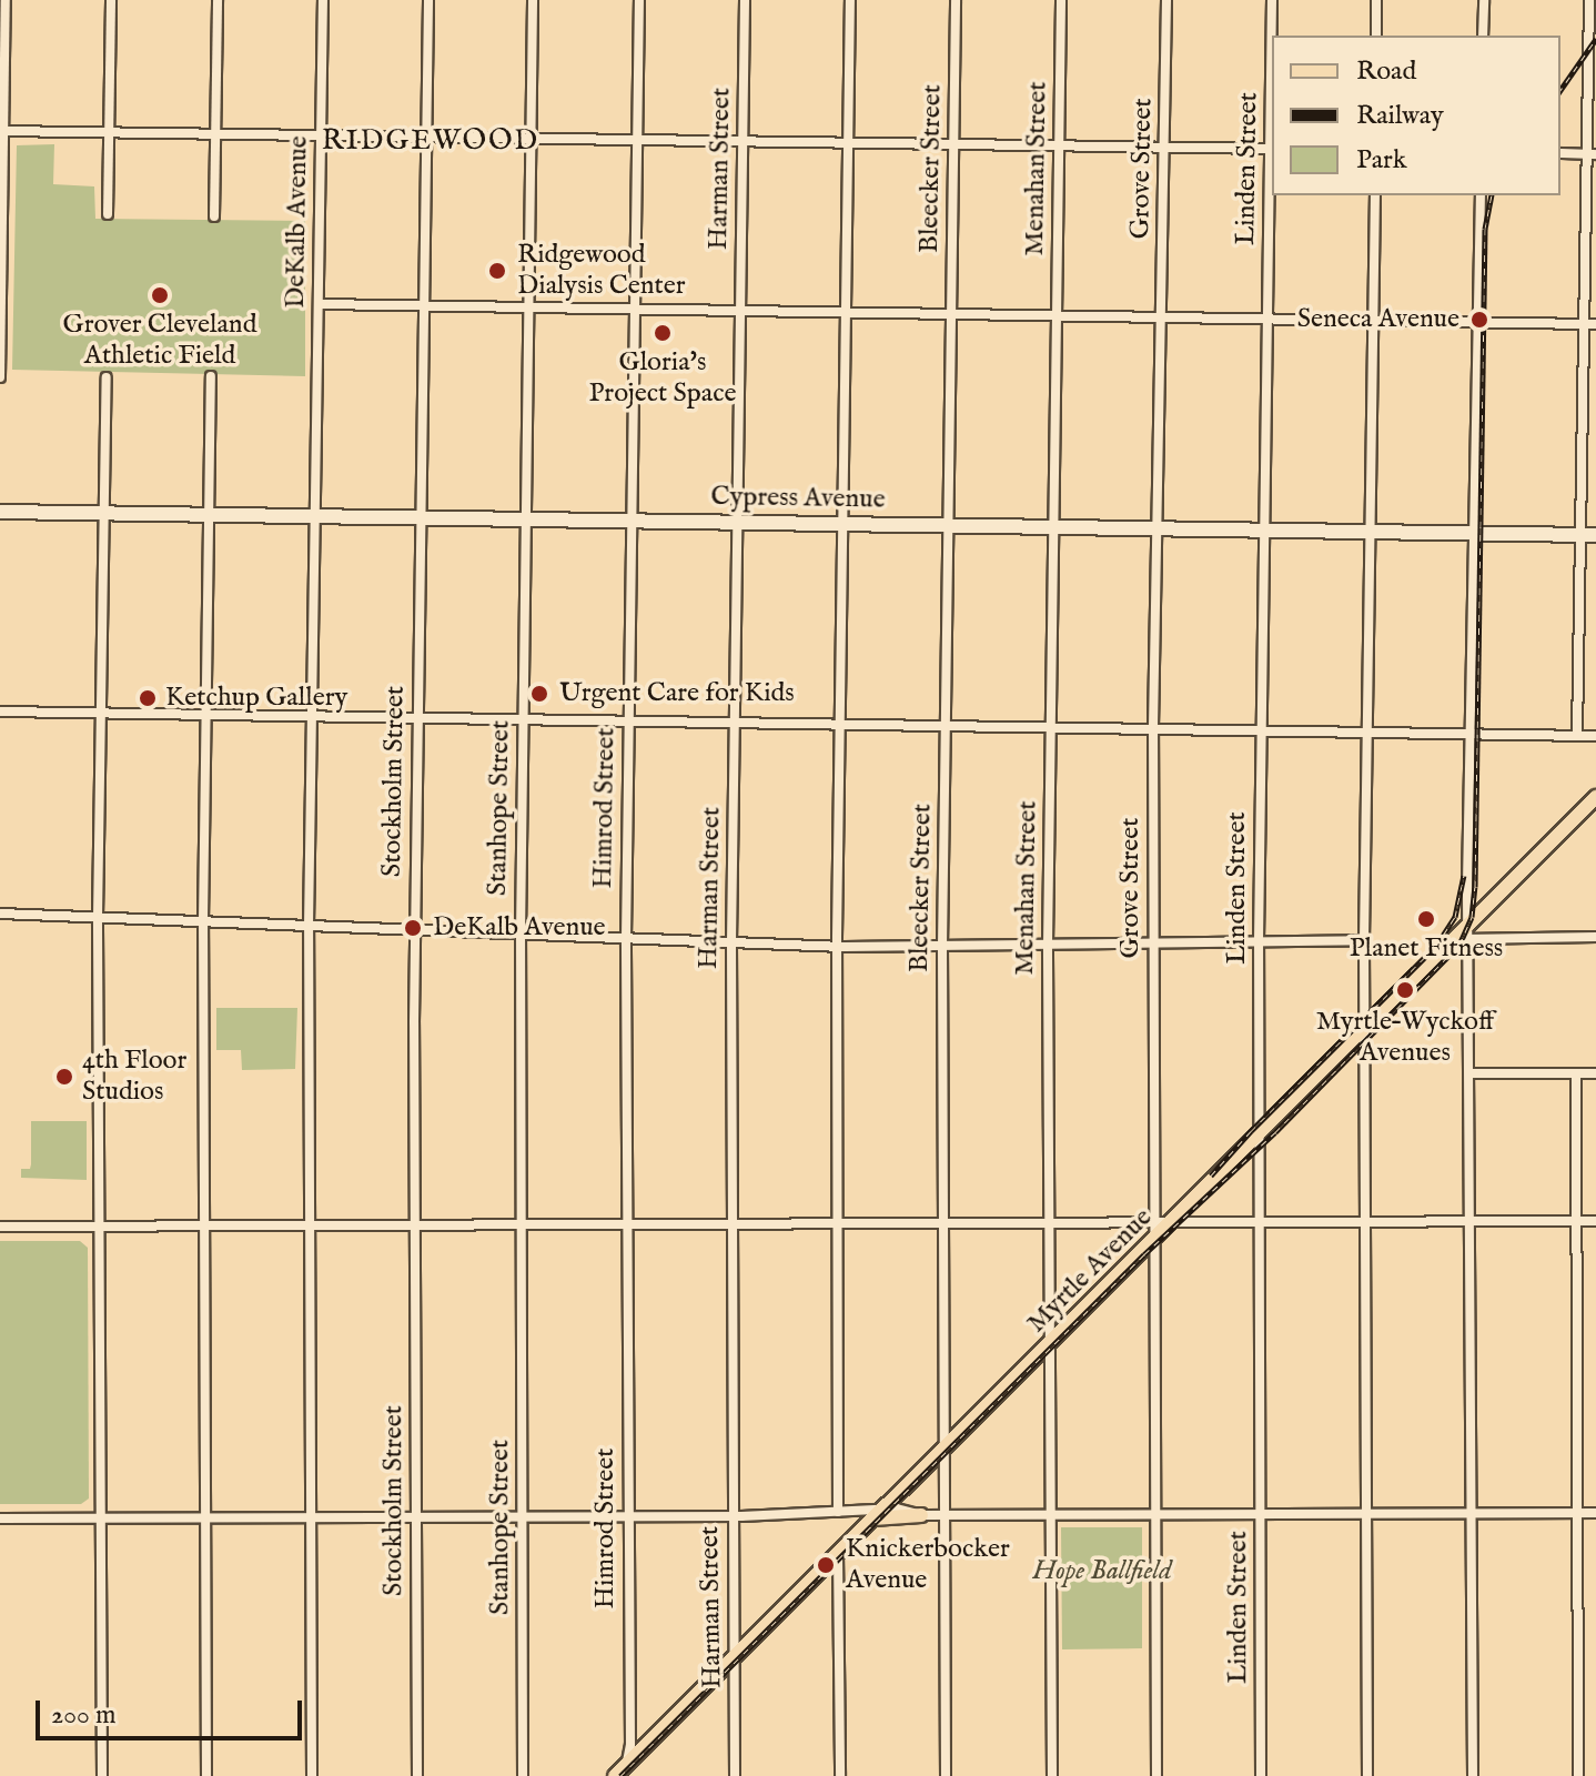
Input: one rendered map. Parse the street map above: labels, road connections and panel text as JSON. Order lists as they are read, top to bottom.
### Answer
{
  "streets": {
    "main road": ["Cypress Avenue", "Myrtle Avenue"],
    "street": [
      "Harman Street",
      "Bleecker Street",
      "Menahan Street",
      "Grove Street",
      "Linden Street",
      "DeKalb Avenue",
      "Stockholm Street",
      "Stanhope Street",
      "Himrod Street"
    ]
  },
  "crossings": [
    ["Harman Street", "Cypress Avenue"],
    ["Harman Street", "Myrtle Avenue"],
    ["Bleecker Street", "Cypress Avenue"],
    ["Bleecker Street", "Myrtle Avenue"],
    ["Menahan Street", "Cypress Avenue"],
    ["Menahan Street", "Myrtle Avenue"],
    ["Grove Street", "Cypress Avenue"],
    ["Grove Street", "Myrtle Avenue"],
    ["Linden Street", "Cypress Avenue"],
    ["Linden Street", "Myrtle Avenue"],
    ["DeKalb Avenue", "Cypress Avenue"],
    ["Cypress Avenue", "Stockholm Street"],
    ["Cypress Avenue", "Stanhope Street"],
    ["Cypress Avenue", "Himrod Street"],
    ["Himrod Street", "Myrtle Avenue"]
  ],
  "districts": ["RIDGEWOOD"],
  "parks": ["Hope Ballfield"],
  "places": [
    "Ridgewood Dialysis Center",
    "Grover Cleveland Athletic Field",
    "Seneca Avenue",
    "Gloria's Project Space",
    "Urgent Care for Kids",
    "Ketchup Gallery",
    "Planet Fitness",
    "DeKalb Avenue",
    "Myrtle–Wyckoff Avenues",
    "4th Floor Studios",
    "Knickerbocker Avenue"
  ],
  "legend": ["Road", "Railway", "Park"],
  "scale_bar": "200 m"
}
